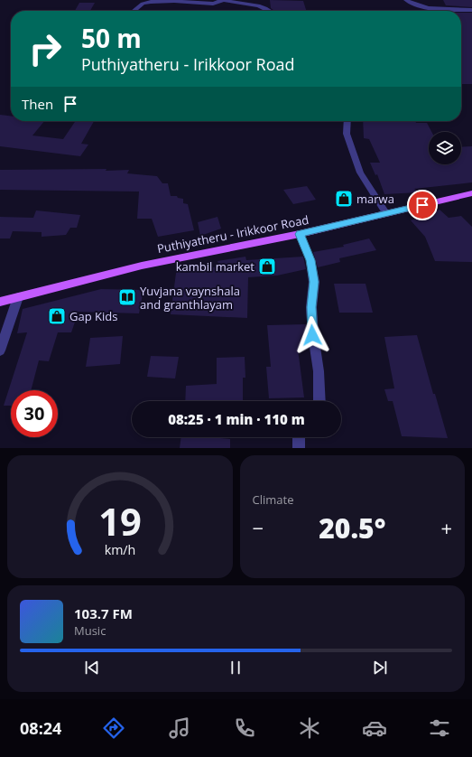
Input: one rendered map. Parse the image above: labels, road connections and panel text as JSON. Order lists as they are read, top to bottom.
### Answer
{
  "streets": {
    "main road": ["Puthiyatheru - Irikkoor Road"]
  },
  "places": {
    "shop": ["marwa", "kambil market", "Gap Kids"],
    "library": ["Yuvjana vaynshala and granthlayam"]
  },
  "page": {
    "turn": ["50 m", "Puthiyatheru - Irikkoor Road"],
    "then": "Then",
    "limit": "30",
    "trip": "08:25 · 1 min · 110 m",
    "tile": "Climate",
    "heat": ["−", "20.5°", "+"],
    "song": ["103.7 FM", "Music"],
    "tabs": "08:24",
    "gauge": ["19", "km/h"]
  }
}
